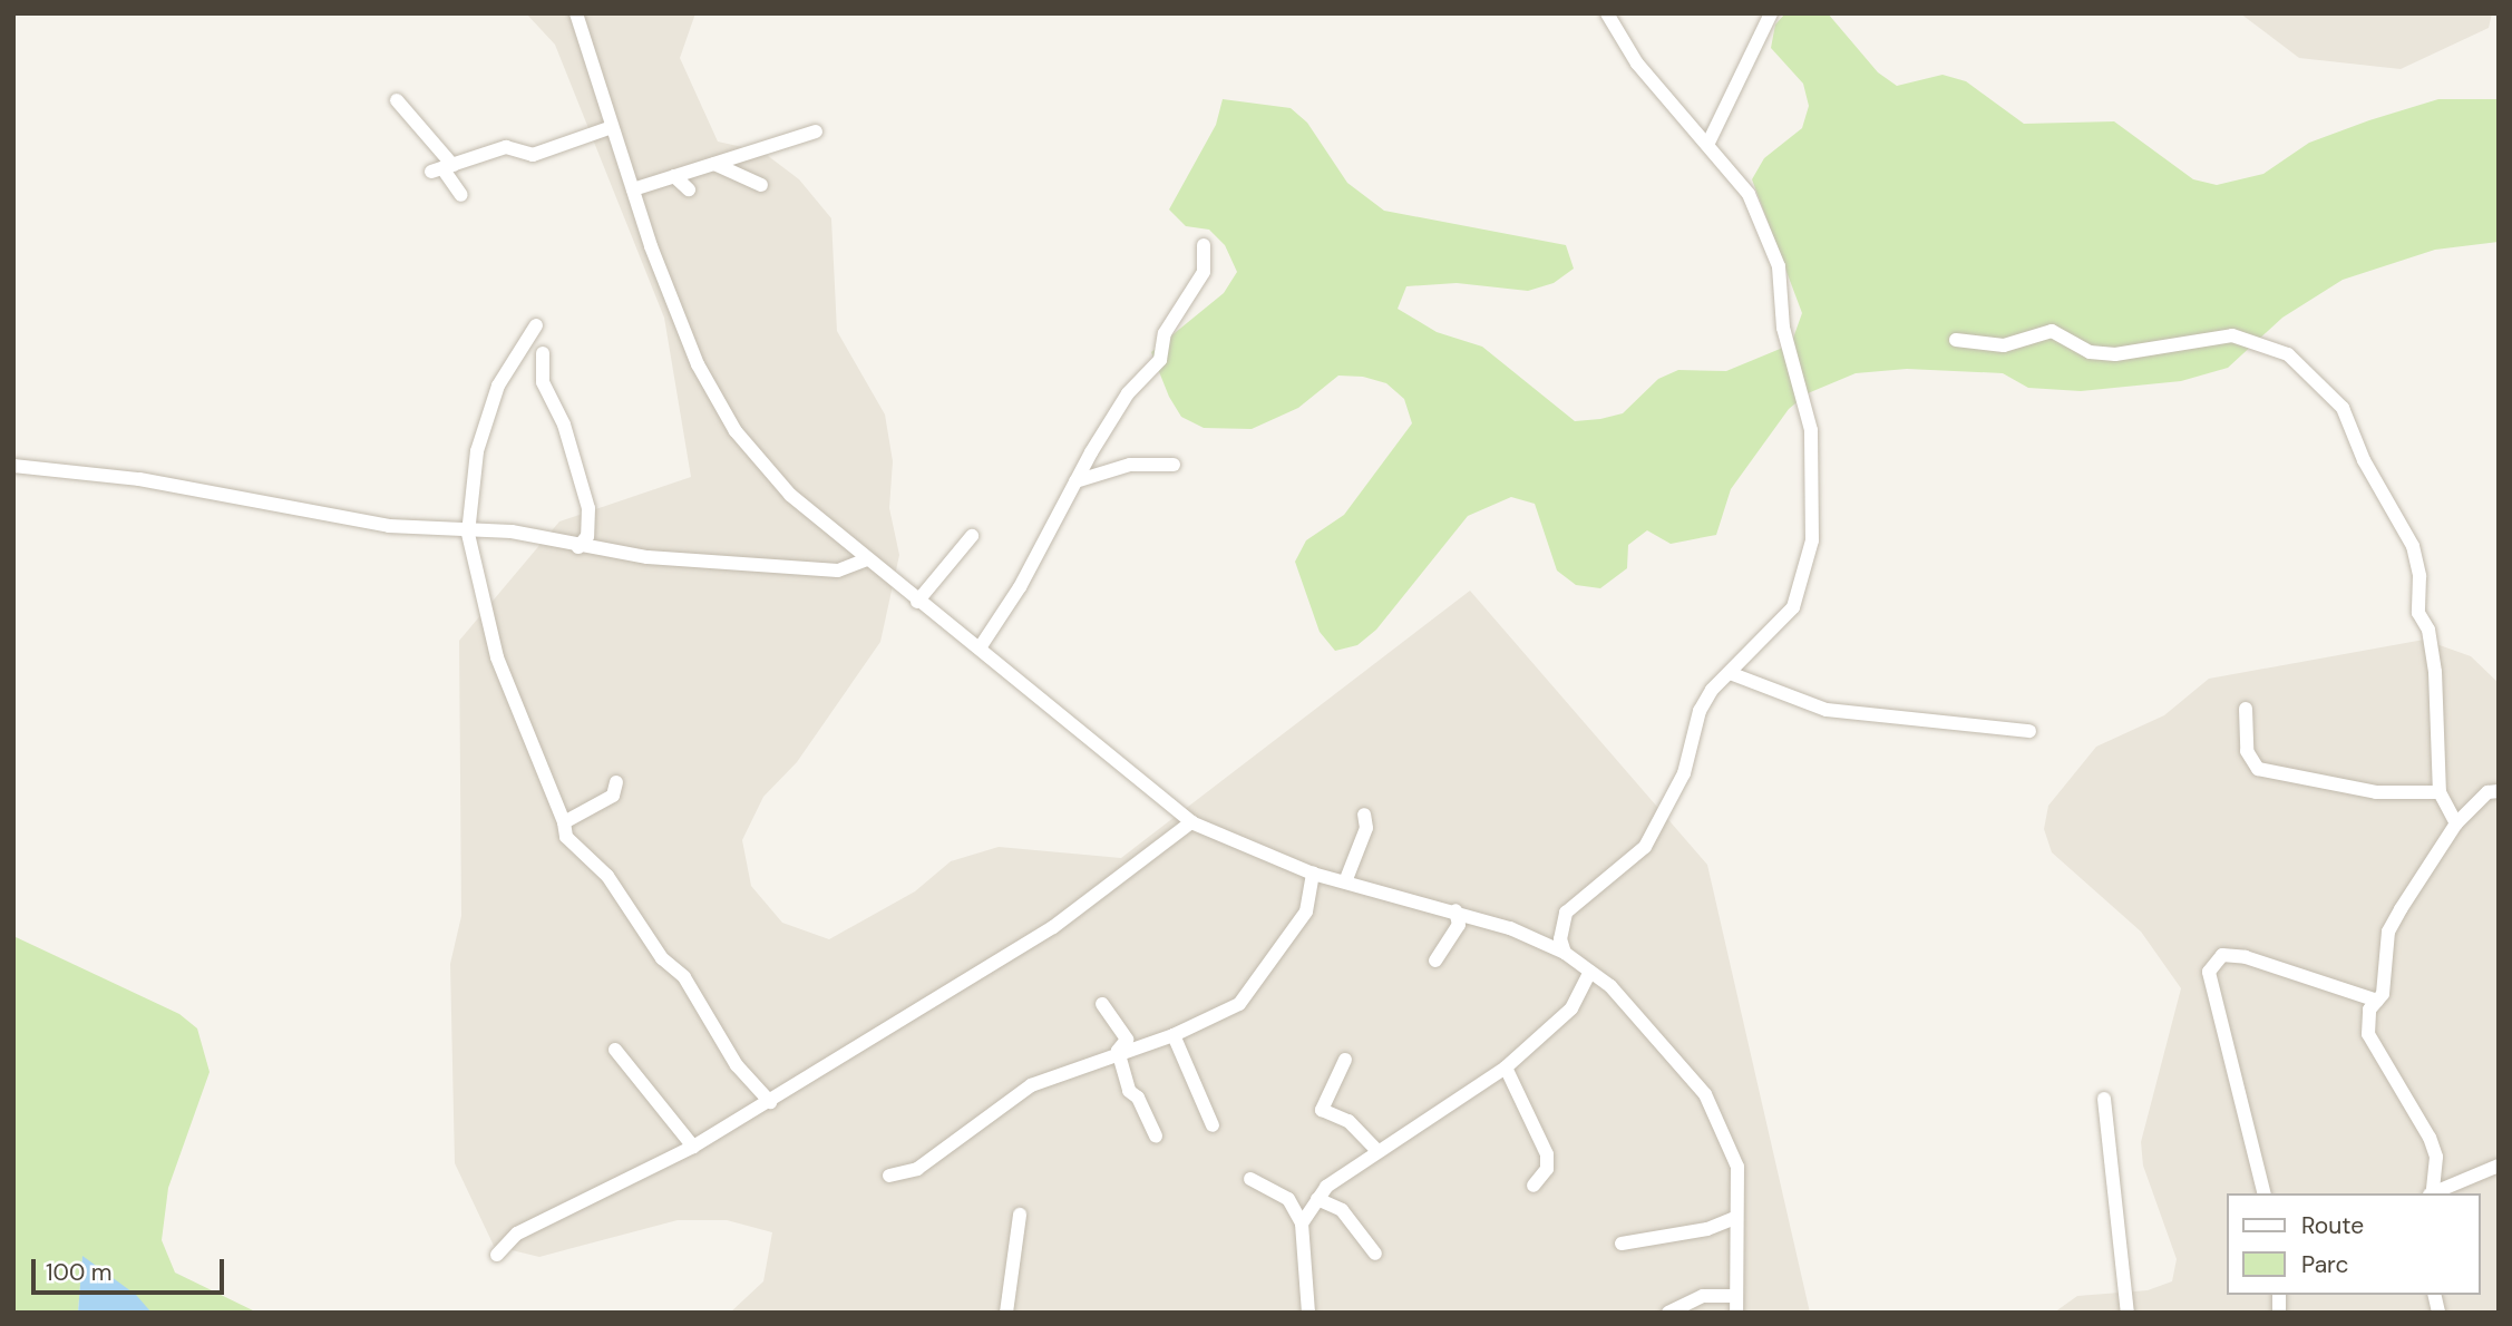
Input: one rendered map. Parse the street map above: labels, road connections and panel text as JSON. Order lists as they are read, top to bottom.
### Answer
{
  "legend": ["Route", "Parc"],
  "scale_bar": "100 m"
}
